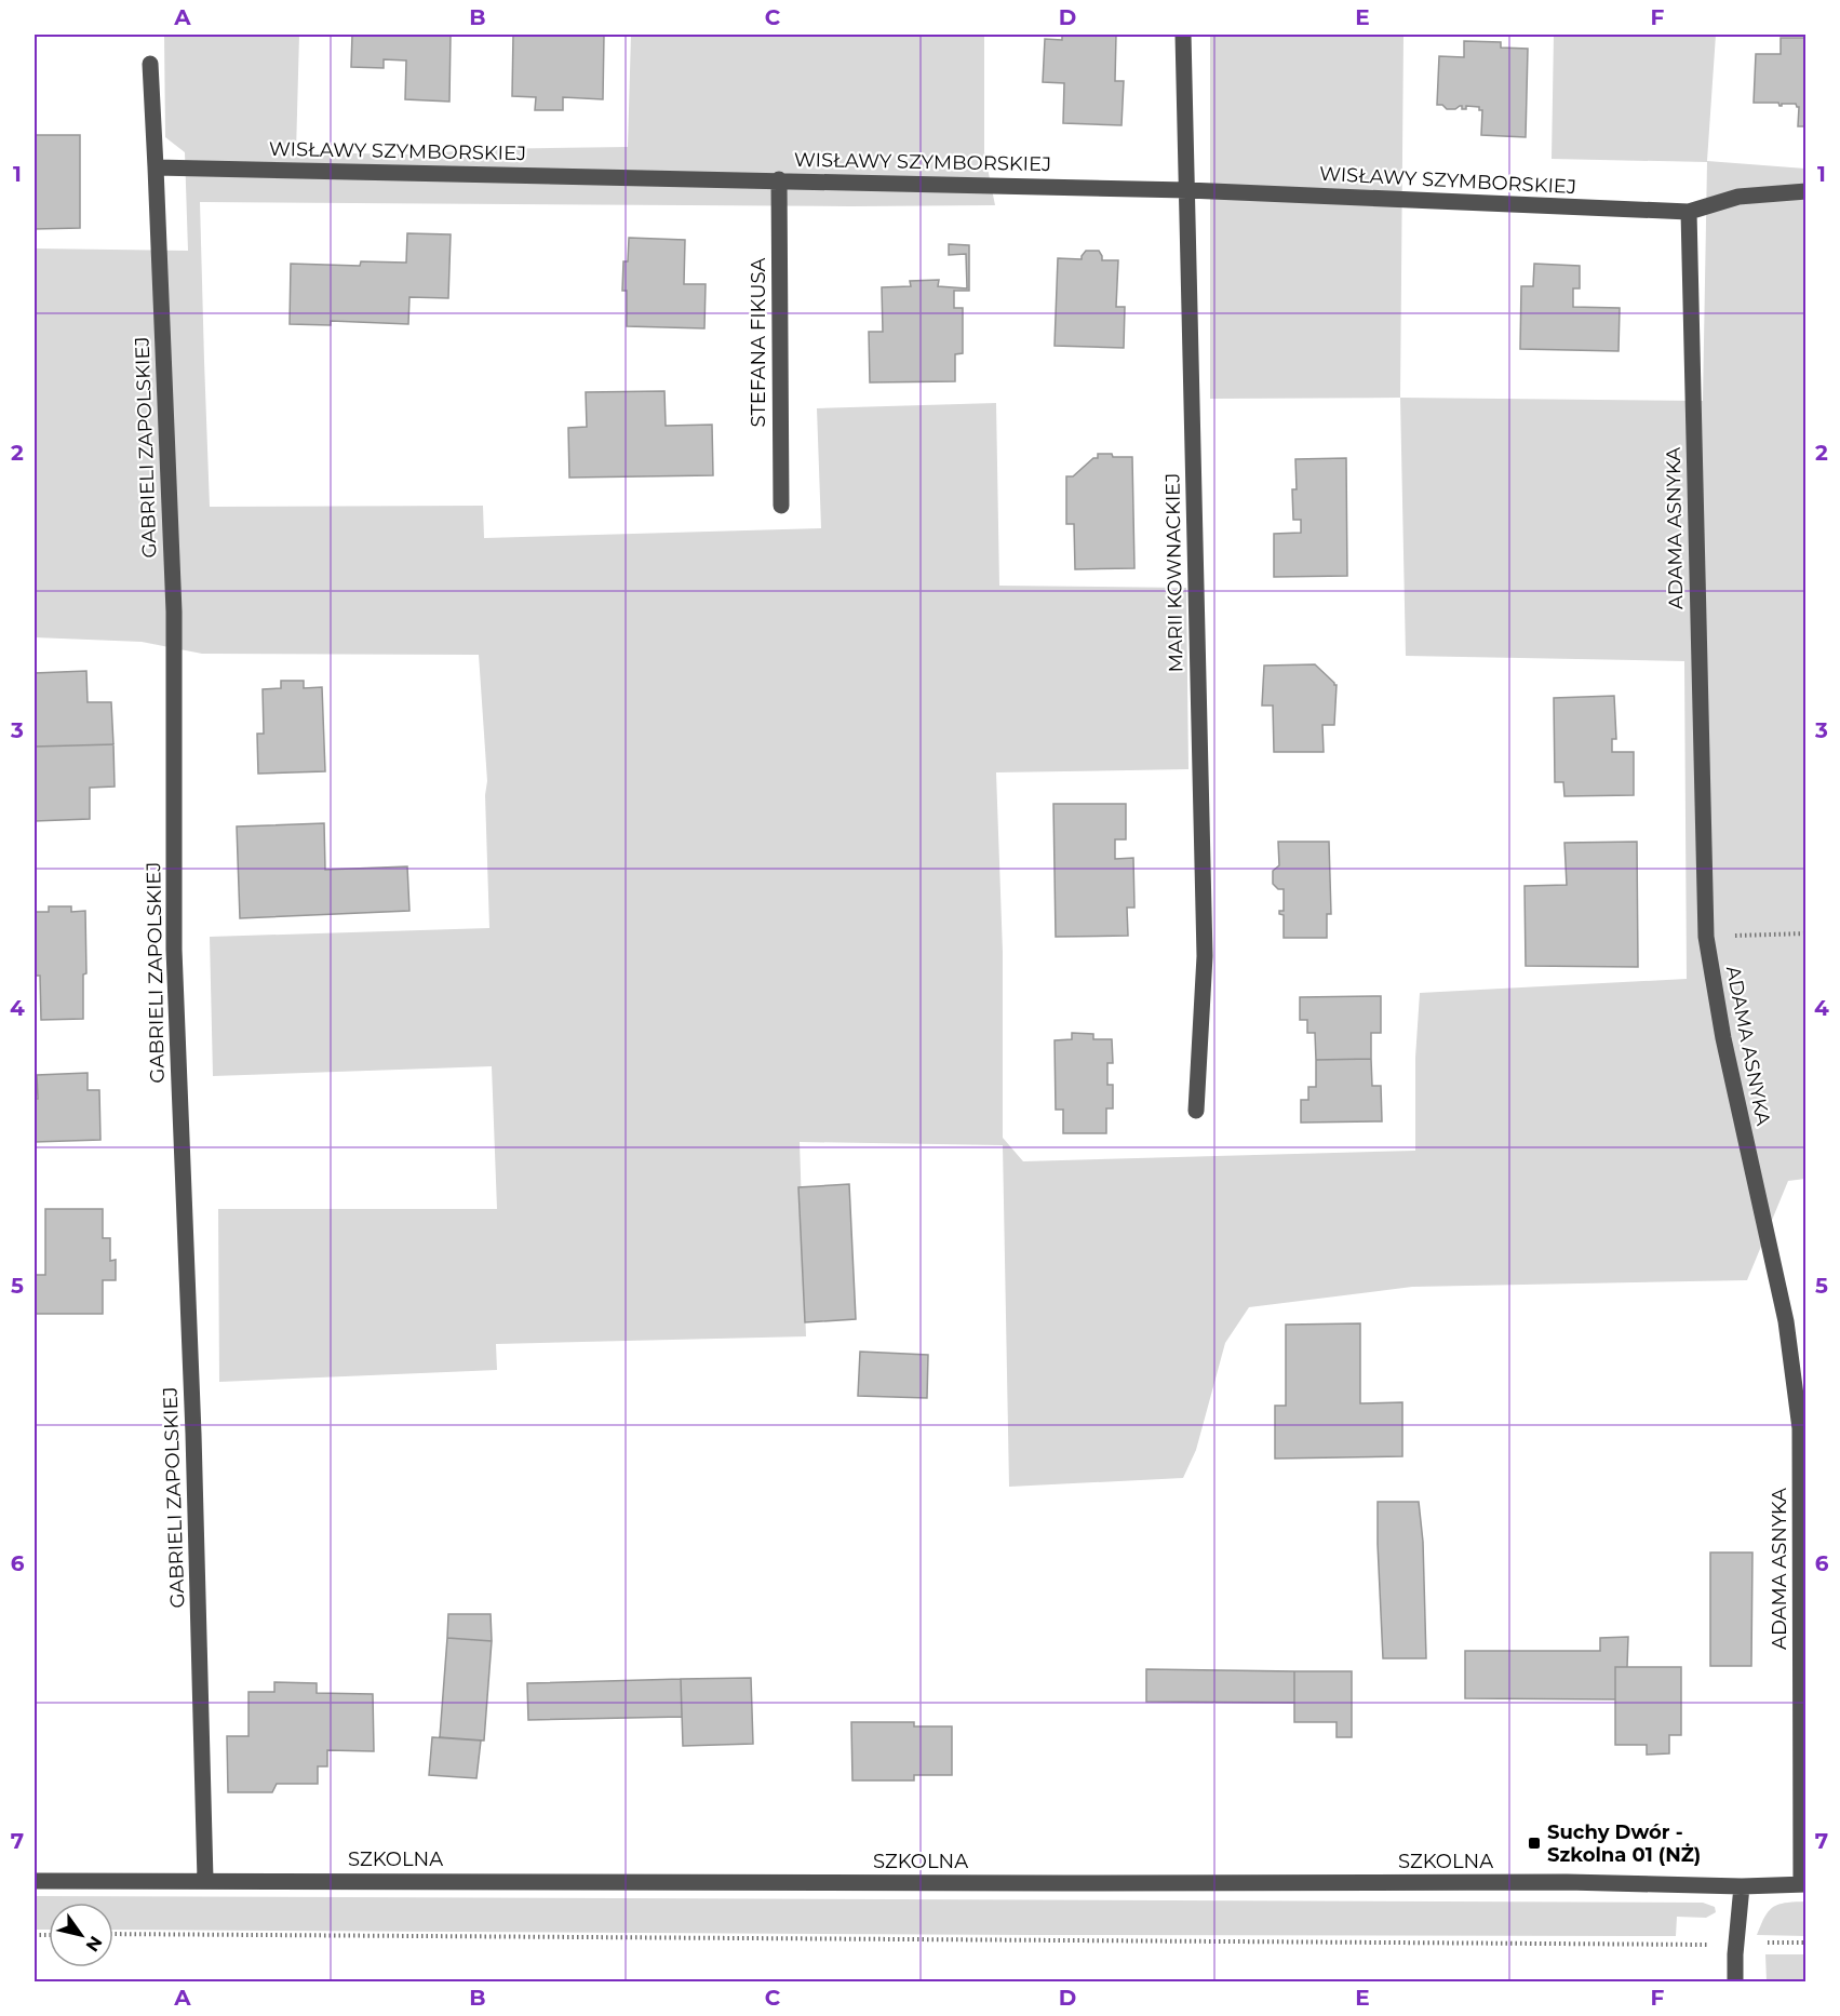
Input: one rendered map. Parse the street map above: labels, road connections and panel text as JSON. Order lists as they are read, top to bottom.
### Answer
{
  "streets": {
    "street": [
      "WISŁAWY SZYMBORSKIEJ",
      "STEFANA FIKUSA",
      "GABRIELI ZAPOLSKIEJ",
      "ADAMA ASNYKA",
      "MARII KOWNACKIEJ",
      "SZKOLNA"
    ]
  },
  "crossings": [
    ["WISŁAWY SZYMBORSKIEJ", "STEFANA FIKUSA"],
    ["WISŁAWY SZYMBORSKIEJ", "GABRIELI ZAPOLSKIEJ"],
    ["WISŁAWY SZYMBORSKIEJ", "ADAMA ASNYKA"],
    ["WISŁAWY SZYMBORSKIEJ", "MARII KOWNACKIEJ"],
    ["GABRIELI ZAPOLSKIEJ", "SZKOLNA"],
    ["ADAMA ASNYKA", "SZKOLNA"]
  ],
  "places": {
    "transit": ["Suchy Dwór - Szkolna 01 (NŻ)"]
  },
  "north": "bottom right",
  "grid": {
    "columns": [
      "A",
      "B",
      "C",
      "D",
      "E",
      "F"
    ],
    "rows": [
      "1",
      "2",
      "3",
      "4",
      "5",
      "6",
      "7"
    ]
  }
}
